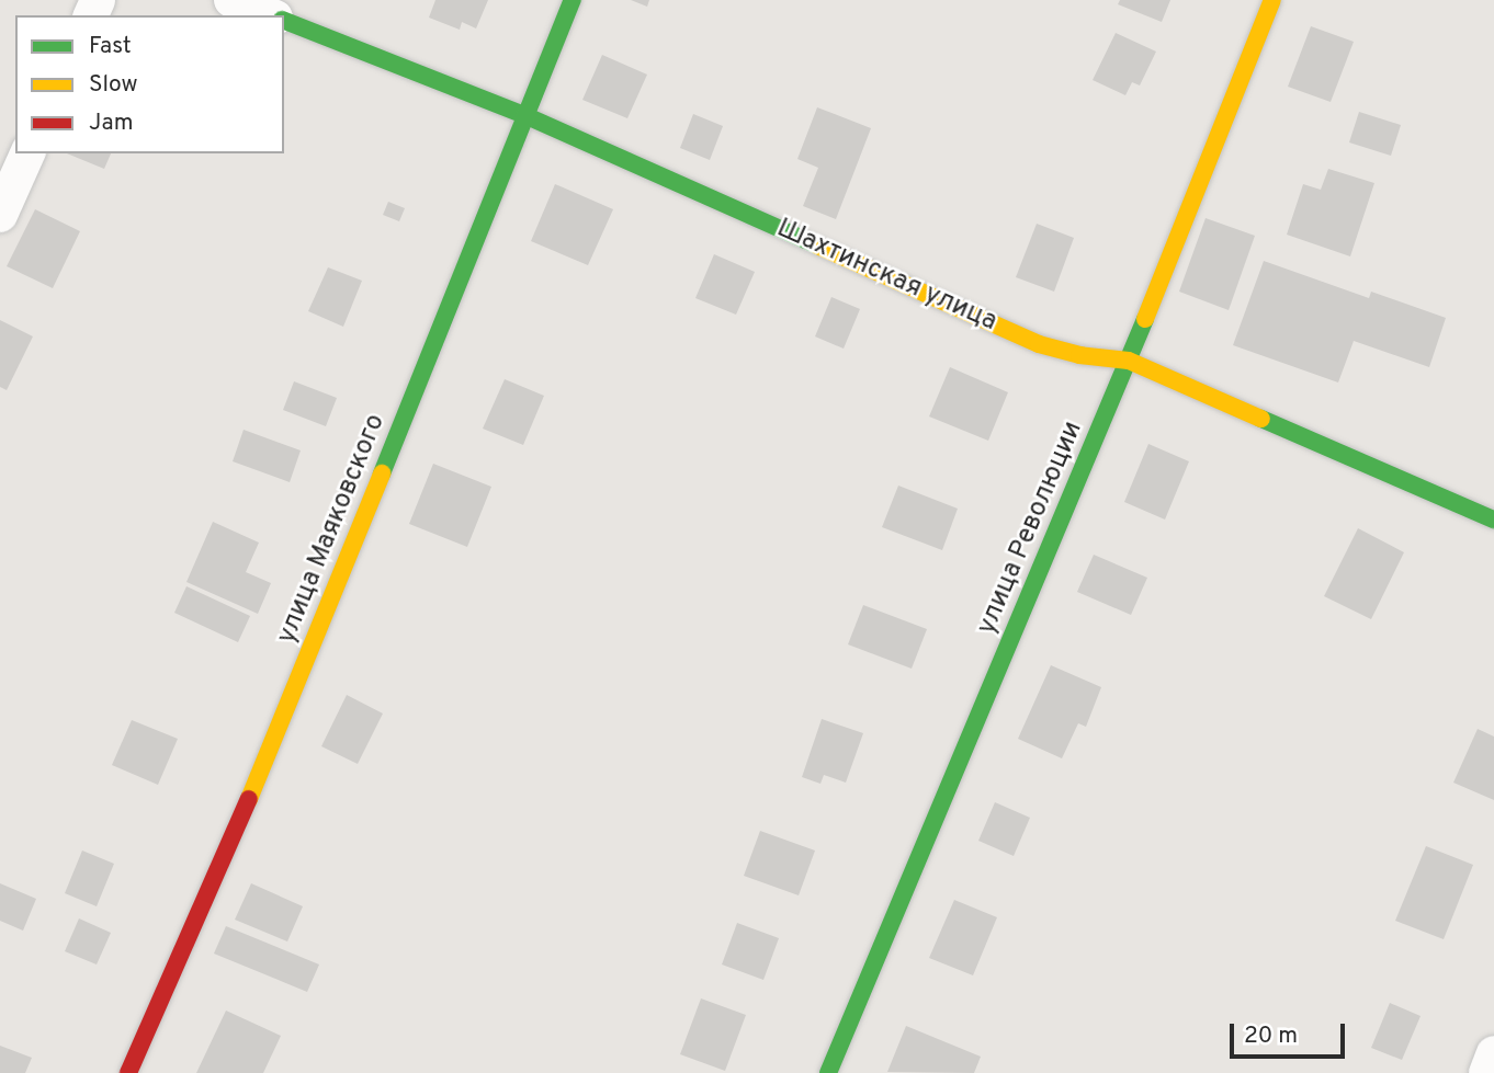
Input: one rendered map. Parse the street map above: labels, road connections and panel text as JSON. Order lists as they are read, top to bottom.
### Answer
{
  "streets": {
    "street": ["Шахтинская улица", "улица Революции", "улица Маяковского"]
  },
  "crossings": [
    ["Шахтинская улица", "улица Революции"],
    ["Шахтинская улица", "улица Маяковского"]
  ],
  "legend": ["Fast", "Slow", "Jam"],
  "scale_bar": "20 m"
}
